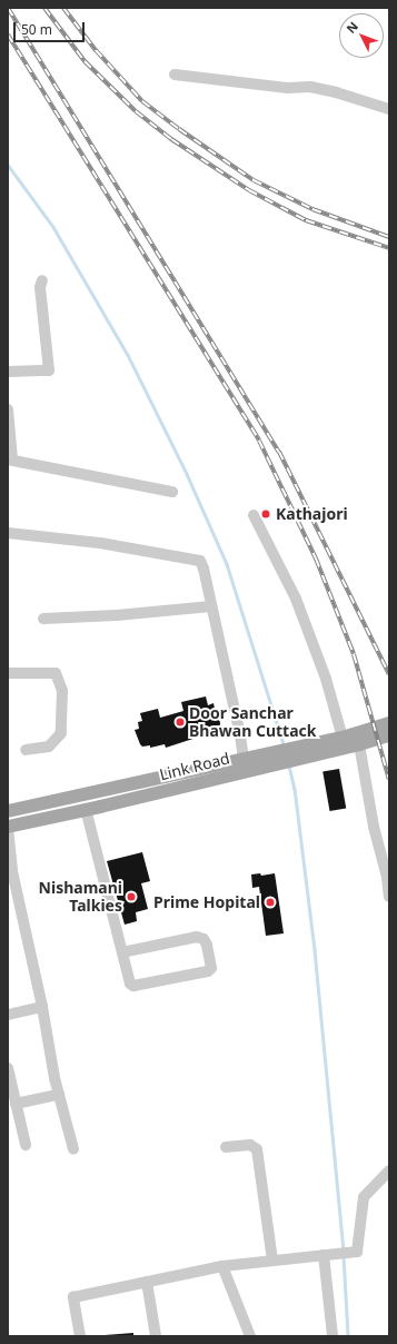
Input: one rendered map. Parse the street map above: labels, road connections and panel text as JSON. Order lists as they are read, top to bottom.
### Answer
{
  "streets": {
    "main road": ["Link Road"]
  },
  "places": [
    "Kathajori",
    "Door Sanchar Bhawan Cuttack",
    "Nishamani Talkies",
    "Prime Hopital"
  ],
  "scale_bar": "50 m",
  "north": "top left"
}
